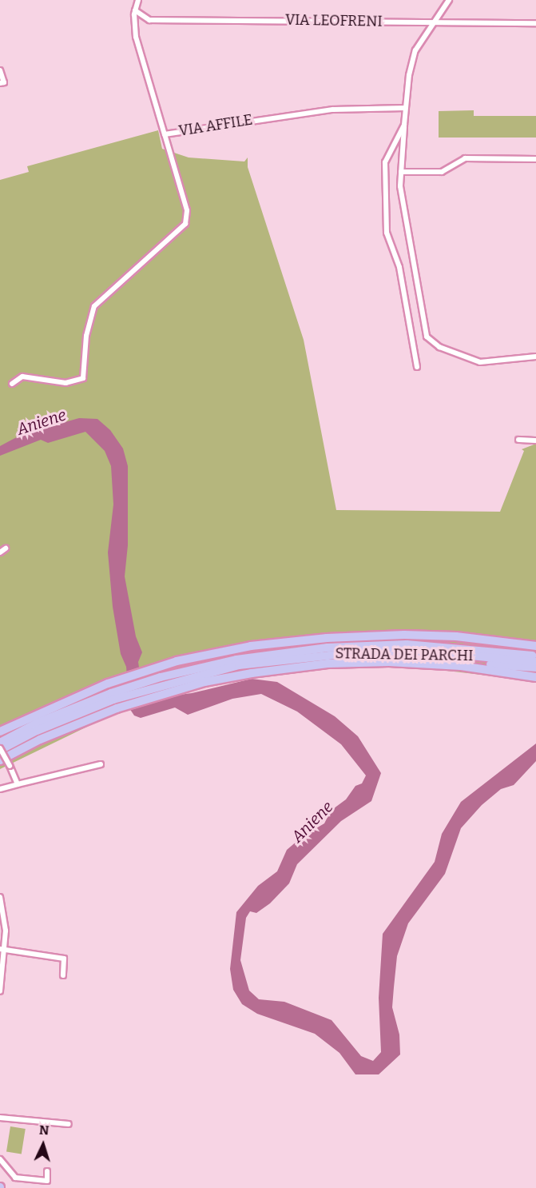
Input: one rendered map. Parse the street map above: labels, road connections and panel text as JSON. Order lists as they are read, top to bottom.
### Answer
{
  "streets": {
    "highway": ["STRADA DEI PARCHI"],
    "street": ["VIA LEOFRENI", "VIA AFFILE"]
  },
  "crossings": [
    ["VIA LEOFRENI", "VIA AFFILE"]
  ],
  "water": ["Aniene"],
  "north": "top"
}
